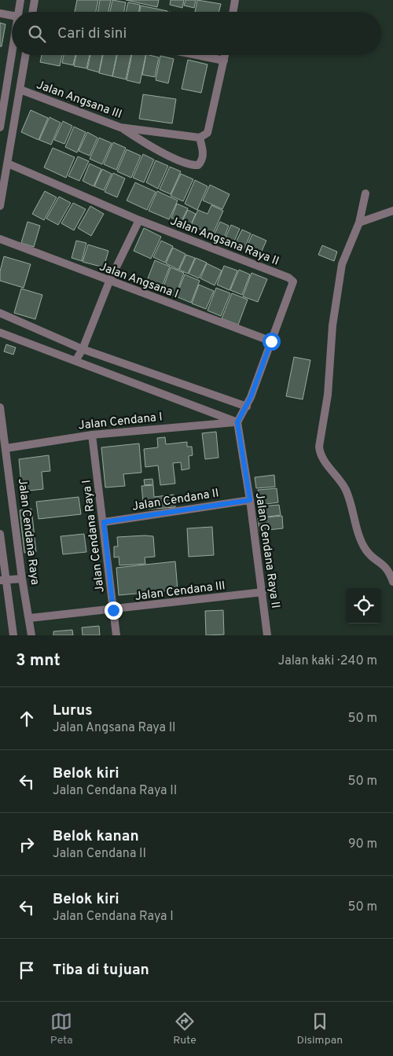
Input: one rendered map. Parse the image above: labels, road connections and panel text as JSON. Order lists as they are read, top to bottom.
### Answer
{
  "streets": {
    "street": [
      "Jalan Angsana III",
      "Jalan Angsana Raya II",
      "Jalan Angsana I",
      "Jalan Cendana I",
      "Jalan Cendana II",
      "Jalan Cendana Raya",
      "Jalan Cendana Raya I",
      "Jalan Cendana Raya II",
      "Jalan Cendana III"
    ]
  },
  "crossings": [
    ["Jalan Angsana Raya II", "Jalan Angsana I"],
    ["Jalan Angsana Raya II", "Jalan Cendana I"],
    ["Jalan Angsana Raya II", "Jalan Cendana Raya II"],
    ["Jalan Cendana I", "Jalan Cendana Raya"],
    ["Jalan Cendana I", "Jalan Cendana Raya I"],
    ["Jalan Cendana I", "Jalan Cendana Raya II"],
    ["Jalan Cendana II", "Jalan Cendana Raya I"],
    ["Jalan Cendana II", "Jalan Cendana Raya II"],
    ["Jalan Cendana Raya", "Jalan Cendana III"],
    ["Jalan Cendana Raya I", "Jalan Cendana III"],
    ["Jalan Cendana Raya II", "Jalan Cendana III"]
  ],
  "page": {
    "search": "Cari di sini",
    "heading": ["3 mnt", "Jalan kaki · 240 m"],
    "list": [
      ["Lurus", "Jalan Angsana Raya II", "50 m"],
      ["Belok kiri", "Jalan Cendana Raya II", "50 m"],
      ["Belok kanan", "Jalan Cendana II", "90 m"],
      ["Belok kiri", "Jalan Cendana Raya I", "50 m"],
      "Tiba di tujuan"
    ],
    "nav": ["Peta", "Rute", "Disimpan"]
  }
}
